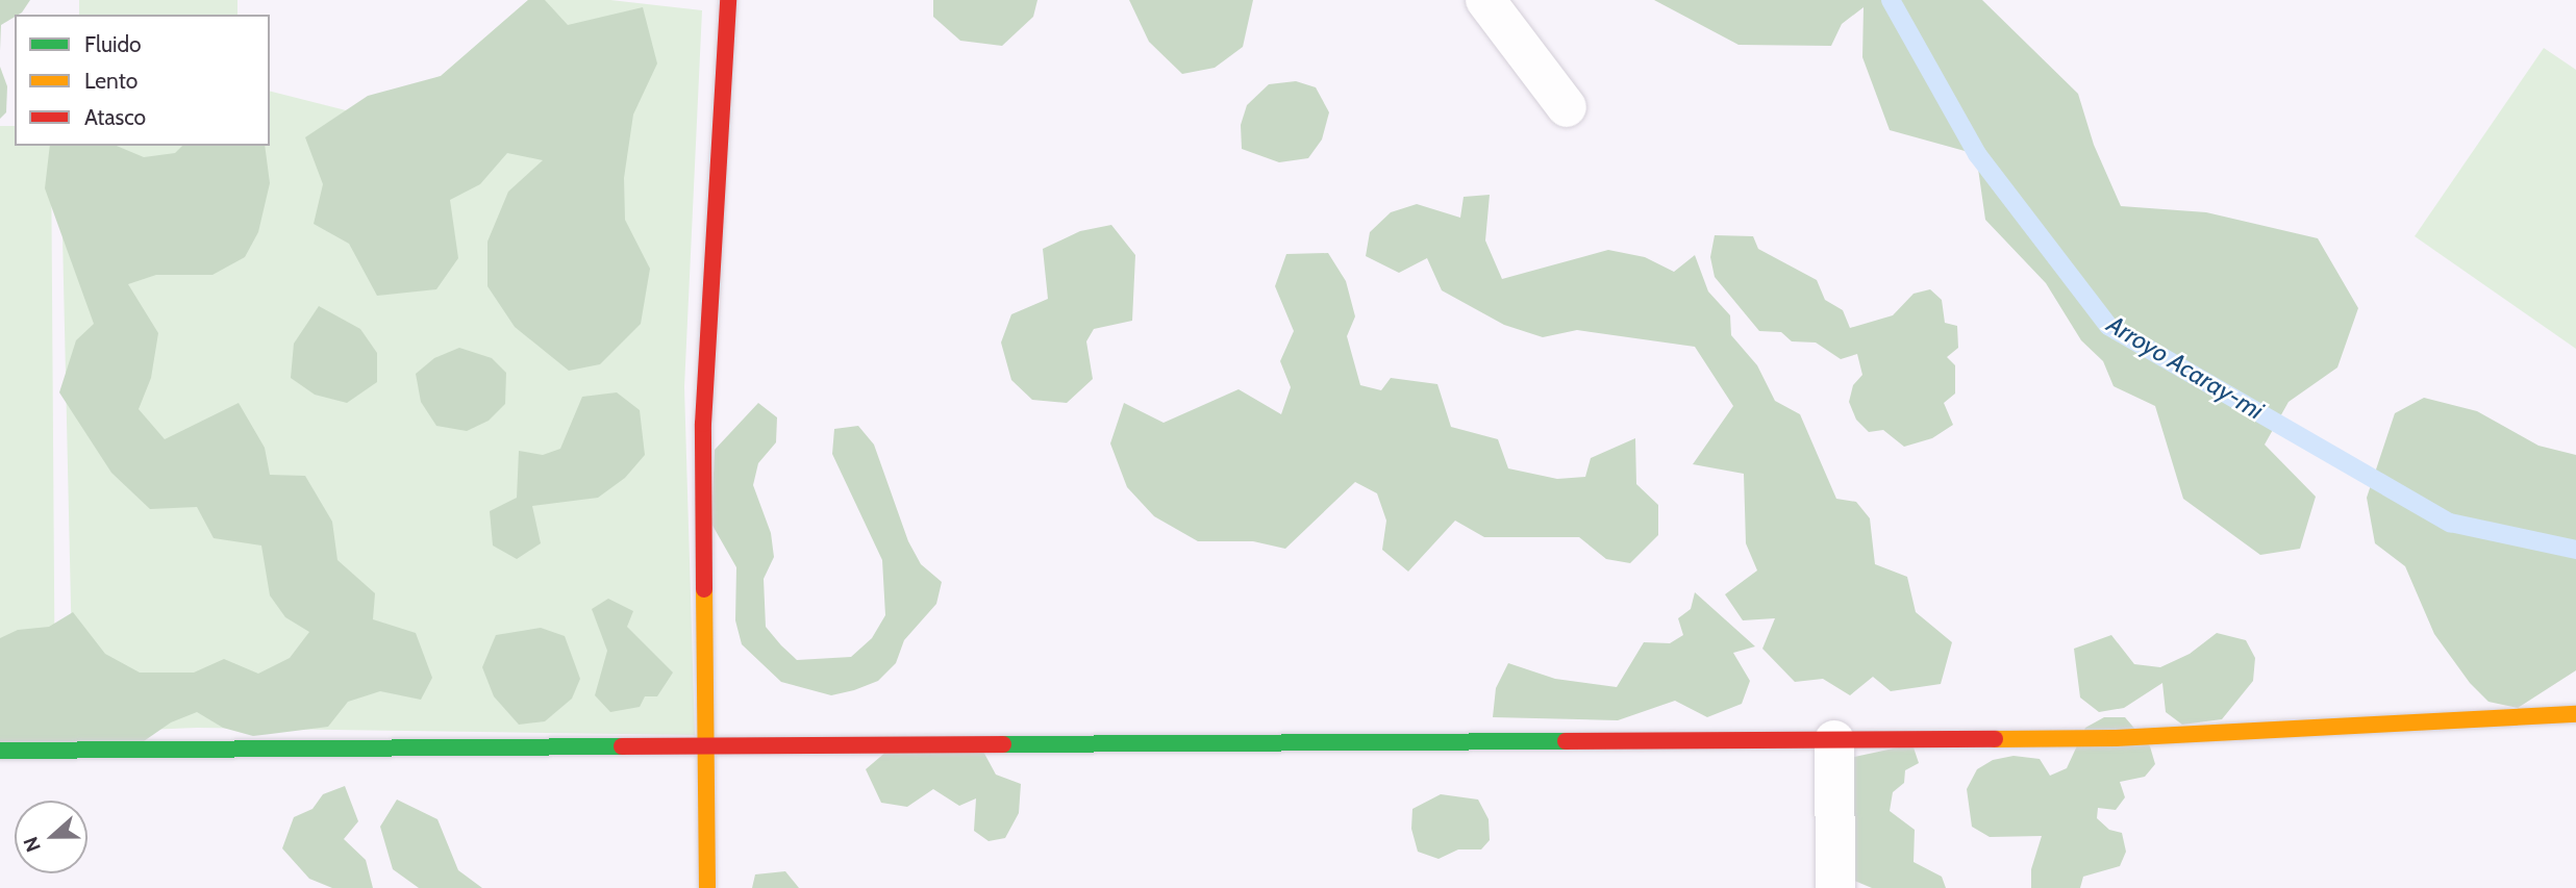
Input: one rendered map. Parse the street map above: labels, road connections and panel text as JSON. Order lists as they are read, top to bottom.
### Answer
{
  "water": ["Arroyo Acaray-mi"],
  "legend": ["Fluido", "Lento", "Atasco"],
  "north": "left"
}
